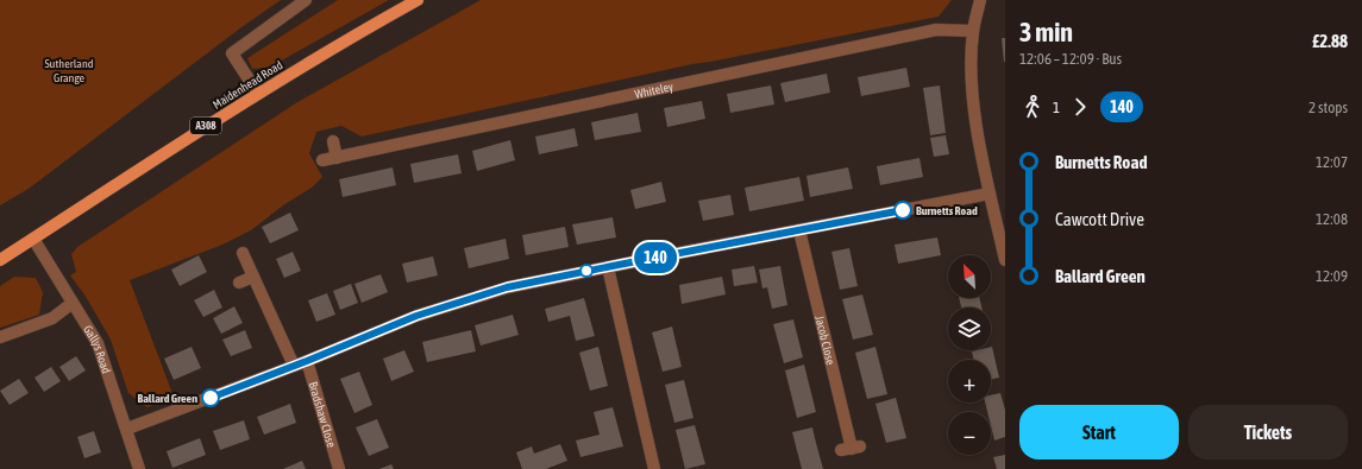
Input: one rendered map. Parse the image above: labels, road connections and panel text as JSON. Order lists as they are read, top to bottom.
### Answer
{
  "streets": {
    "main road": ["Maidenhead Road", "A308"],
    "street": [
      "Whiteley",
      "Jacob Close",
      "Gallys Road",
      "Bradshaw Close"
    ]
  },
  "crossings": [
    ["Maidenhead Road", "Gallys Road"]
  ],
  "parks": ["Sutherland Grange"],
  "places": ["Burnetts Road", "Ballard Green"],
  "lines": ["bus line 140"],
  "north": "top left",
  "page": {
    "on_map": "140",
    "heading": ["3 min", "12:06 – 12:09 · Bus", "£2.88"],
    "legs": ["1", "140", "2 stops"],
    "list": [
      {
        "name": "Burnetts Road",
        "value": "12:07"
      },
      {
        "name": "Cawcott Drive",
        "value": "12:08"
      },
      {
        "name": "Ballard Green",
        "value": "12:09"
      }
    ],
    "map_buttons": ["+", "−"],
    "buttons": ["Start", "Tickets"]
  }
}
